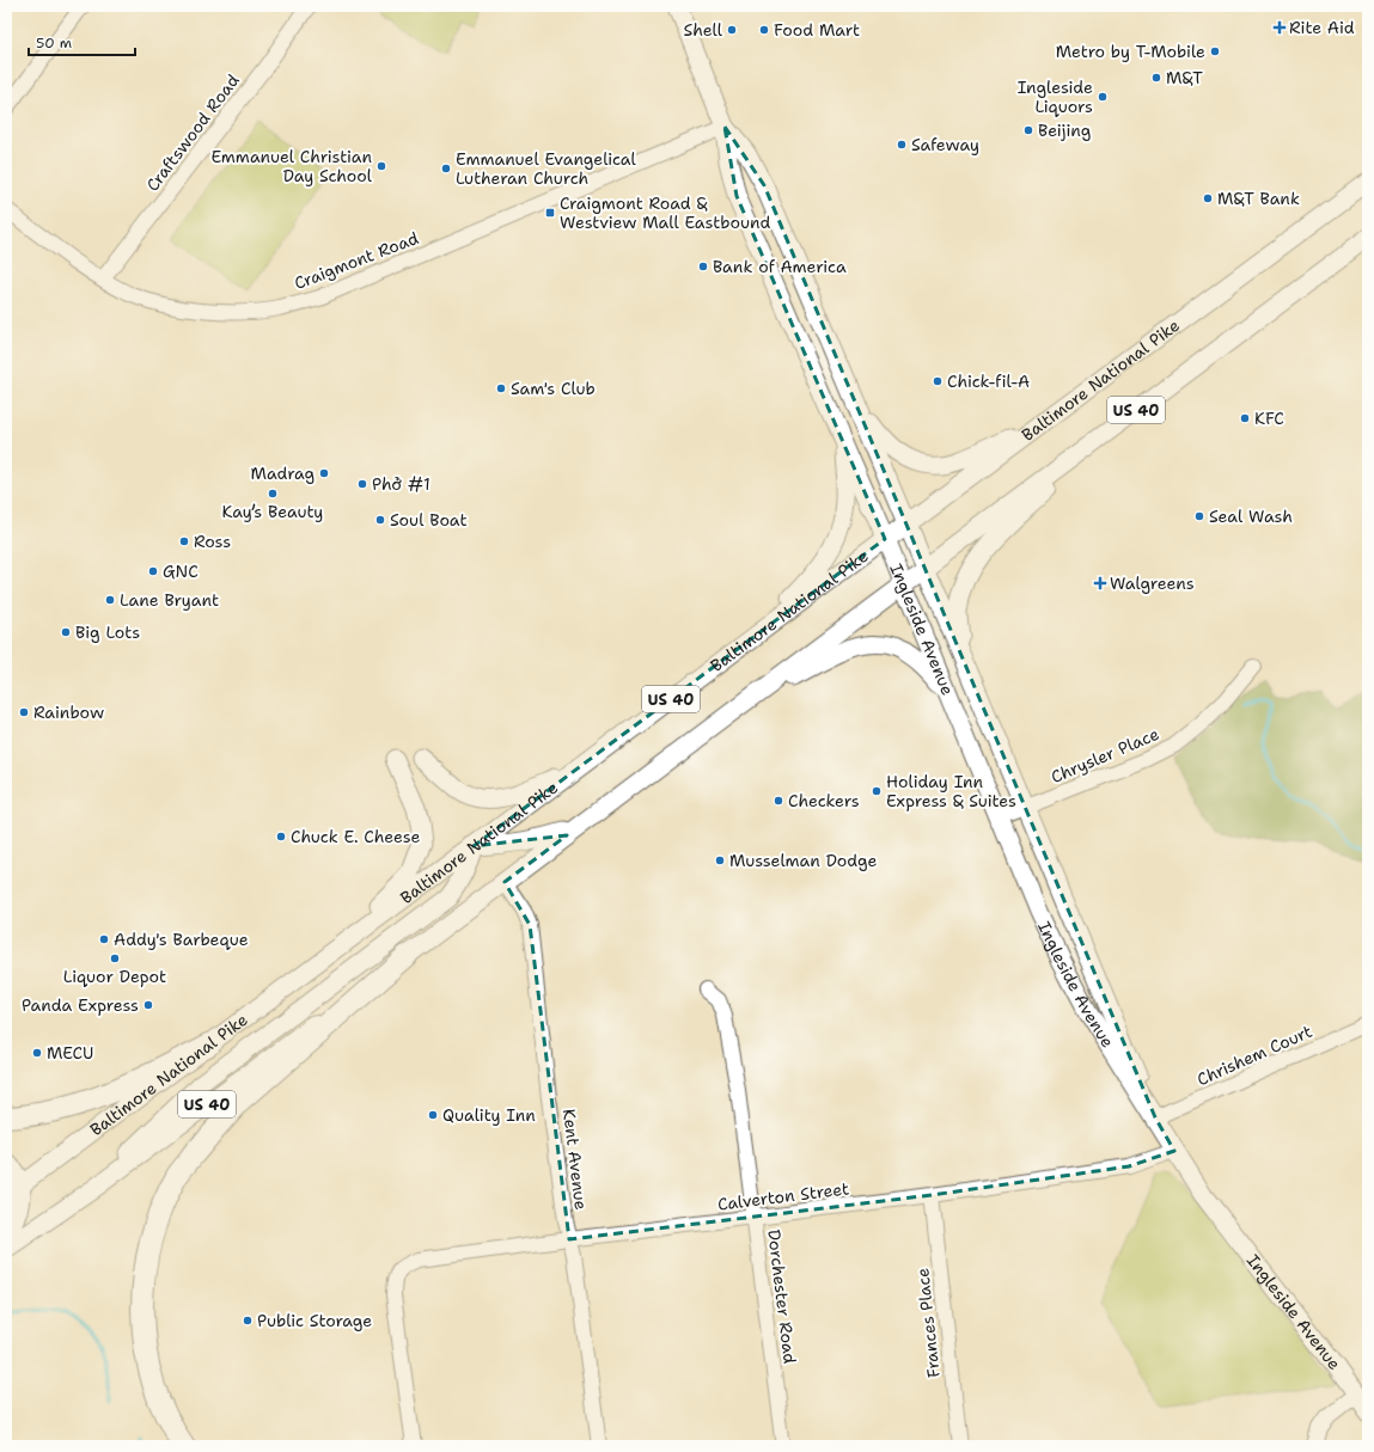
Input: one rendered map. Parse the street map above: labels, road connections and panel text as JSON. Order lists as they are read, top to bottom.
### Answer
{
  "streets": {
    "main road": ["Baltimore National Pike", "US 40", "Ingleside Avenue"],
    "street": [
      "Craftswood Road",
      "Craigmont Road",
      "Chrysler Place",
      "Chrishem Court",
      "Kent Avenue",
      "Calverton Street",
      "Dorchester Road",
      "Frances Place"
    ]
  },
  "crossings": [
    ["Craftswood Road", "Craigmont Road"],
    ["Craigmont Road", "Ingleside Avenue"],
    ["Baltimore National Pike", "Ingleside Avenue"],
    ["US 40", "Ingleside Avenue"],
    ["US 40", "Kent Avenue"],
    ["Ingleside Avenue", "Chrysler Place"],
    ["Ingleside Avenue", "Chrishem Court"],
    ["Ingleside Avenue", "Calverton Street"],
    ["Kent Avenue", "Calverton Street"],
    ["Calverton Street", "Dorchester Road"],
    ["Calverton Street", "Frances Place"]
  ],
  "places": {
    "health": ["Rite Aid", "Walgreens"],
    "other": [
      "Shell",
      "Food Mart",
      "Metro by T-Mobile",
      "M&T",
      "Ingleside Liquors",
      "Beijing",
      "Safeway",
      "Emmanuel Christian Day School",
      "Emmanuel Evangelical Lutheran Church",
      "M&T Bank",
      "Bank of America",
      "Chick-fil-A",
      "Sam's Club",
      "KFC",
      "Madrag",
      "Phở #1",
      "Kay’s Beauty",
      "Seal Wash",
      "Soul Boat",
      "Ross",
      "GNC",
      "Lane Bryant",
      "Big Lots",
      "Rainbow",
      "Holiday Inn Express & Suites",
      "Checkers",
      "Chuck E. Cheese",
      "Musselman Dodge",
      "Addy's Barbeque",
      "Liquor Depot",
      "Panda Express",
      "MECU",
      "Quality Inn",
      "Public Storage"
    ],
    "transit": ["Craigmont Road & Westview Mall Eastbound"]
  },
  "scale_bar": "50 m"
}
